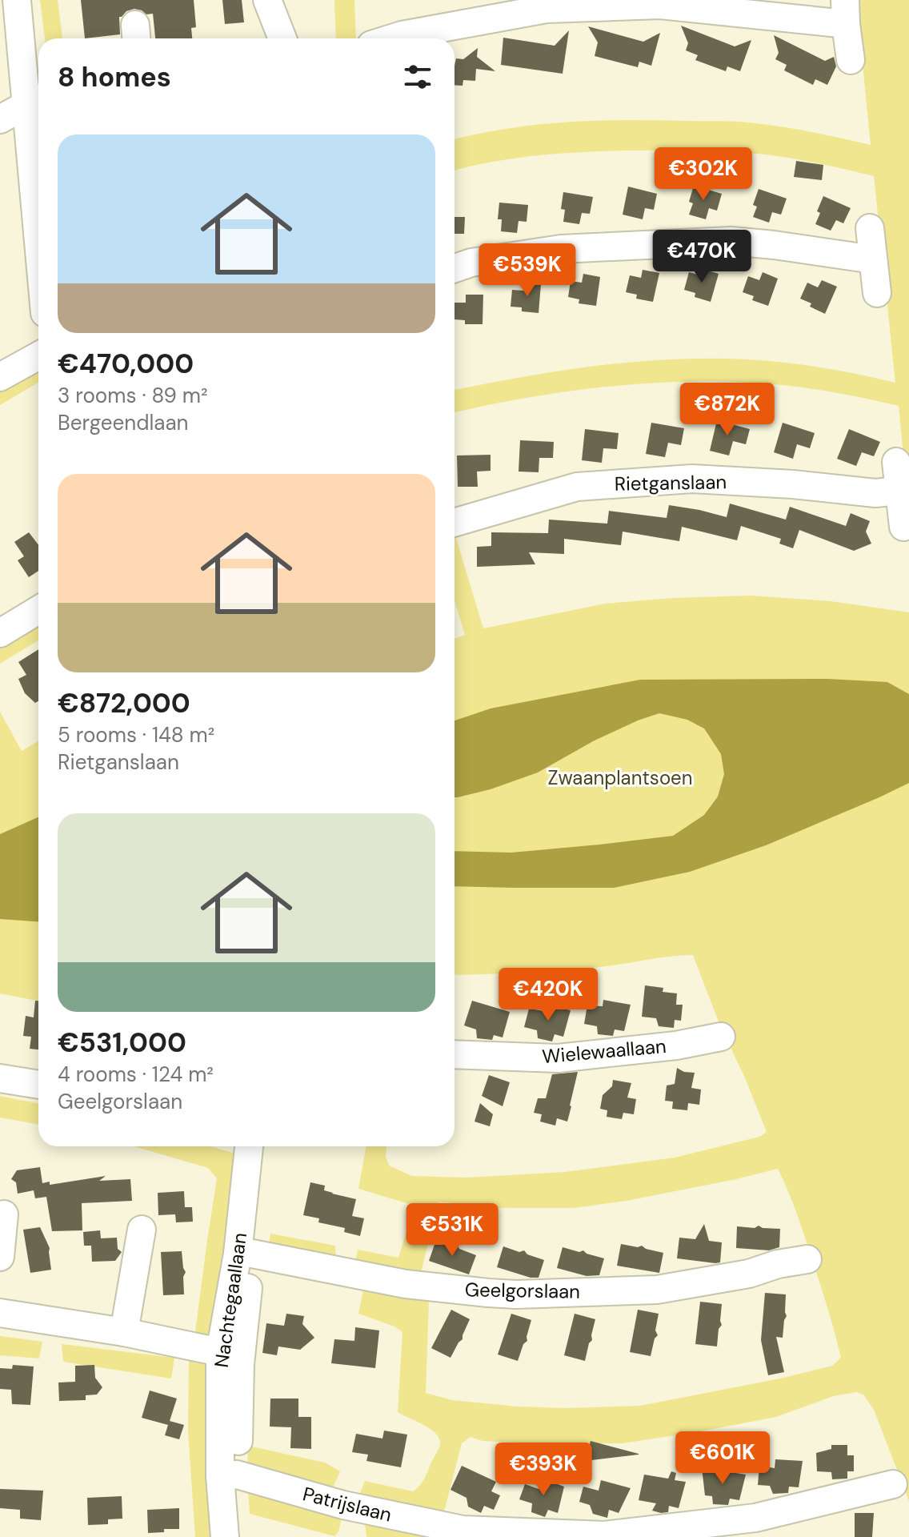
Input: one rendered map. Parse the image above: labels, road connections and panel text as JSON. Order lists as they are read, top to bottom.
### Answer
{
  "streets": {
    "street": [
      "Rietganslaan",
      "Wielewaallaan",
      "Geelgorslaan",
      "Nachtegaallaan",
      "Patrijslaan"
    ]
  },
  "crossings": [
    ["Geelgorslaan", "Nachtegaallaan"],
    ["Nachtegaallaan", "Patrijslaan"]
  ],
  "parks": ["Zwaanplantsoen"],
  "page": {
    "heading": "8 homes",
    "list": [
      {
        "name": "€470,000",
        "note": "3 rooms · 89 m² · Bergeendlaan"
      },
      {
        "name": "€872,000",
        "note": "5 rooms · 148 m² · Rietganslaan"
      },
      {
        "name": "€531,000",
        "note": "4 rooms · 124 m² · Geelgorslaan"
      }
    ],
    "price": [
      "€302K",
      "€470K",
      "€539K",
      "€872K",
      "€420K",
      "€531K",
      "€601K",
      "€393K"
    ]
  }
}
